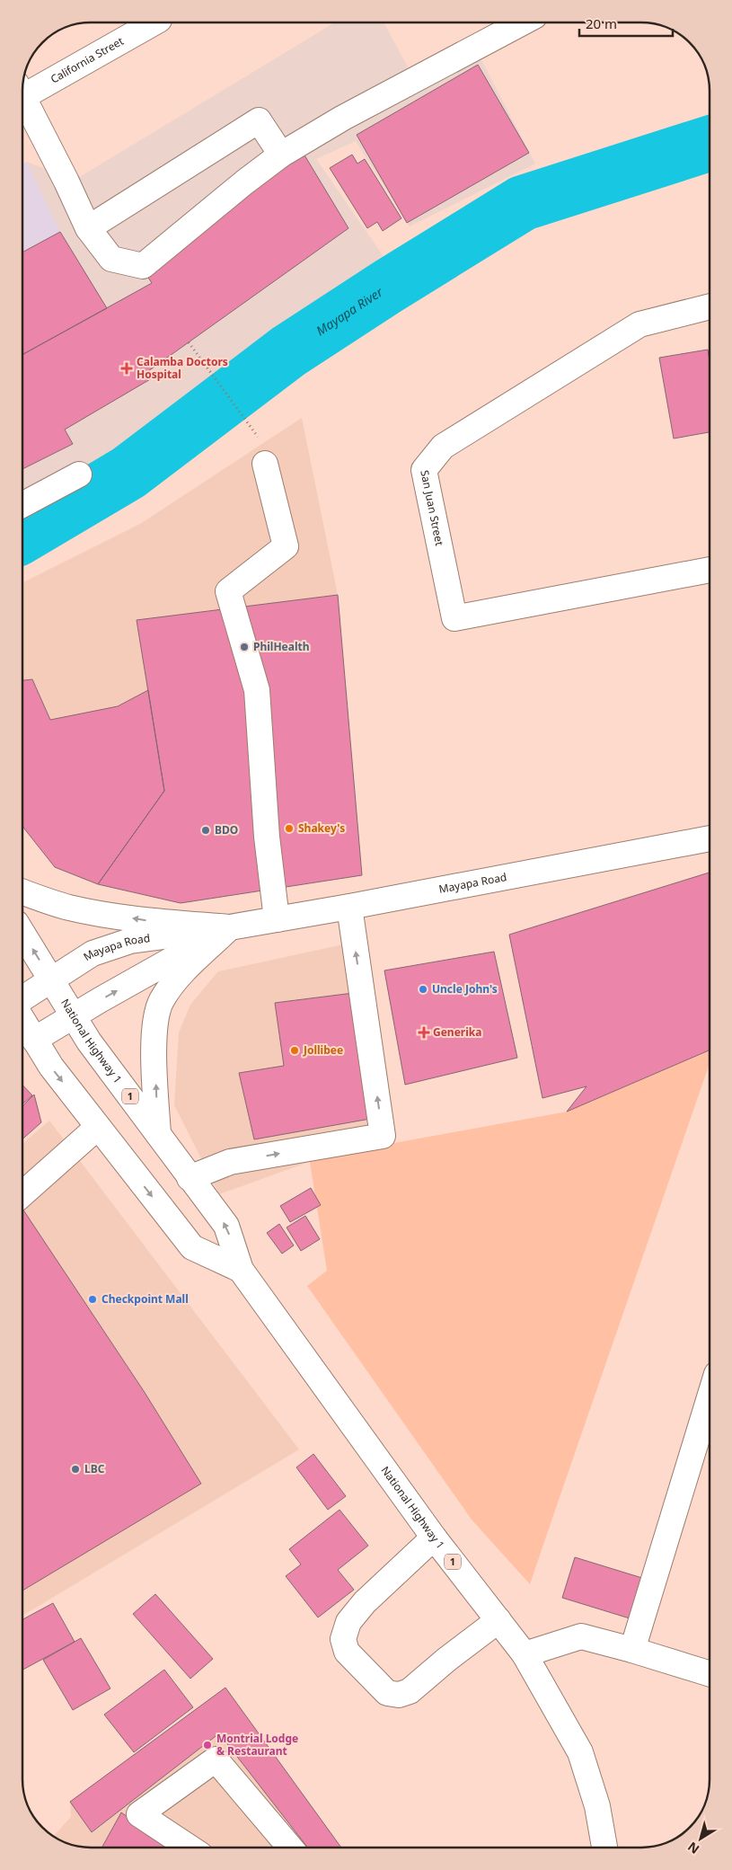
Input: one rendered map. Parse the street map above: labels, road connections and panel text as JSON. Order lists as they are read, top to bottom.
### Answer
{
  "streets": {
    "main road": [
      "California Street",
      "San Juan Street",
      "Mayapa Road",
      "National Highway 1",
      "1"
    ]
  },
  "crossings": [
    ["Mayapa Road", "National Highway 1"]
  ],
  "water": ["Mayapa River"],
  "places": {
    "health": ["Calamba Doctors Hospital", "Generika"],
    "other": [
      "PhilHealth",
      "Shakey's",
      "BDO",
      "Uncle John's",
      "Jollibee",
      "Checkpoint Mall",
      "LBC",
      "Montrial Lodge & Restaurant"
    ]
  },
  "scale_bar": "20 m",
  "north": "bottom left"
}
